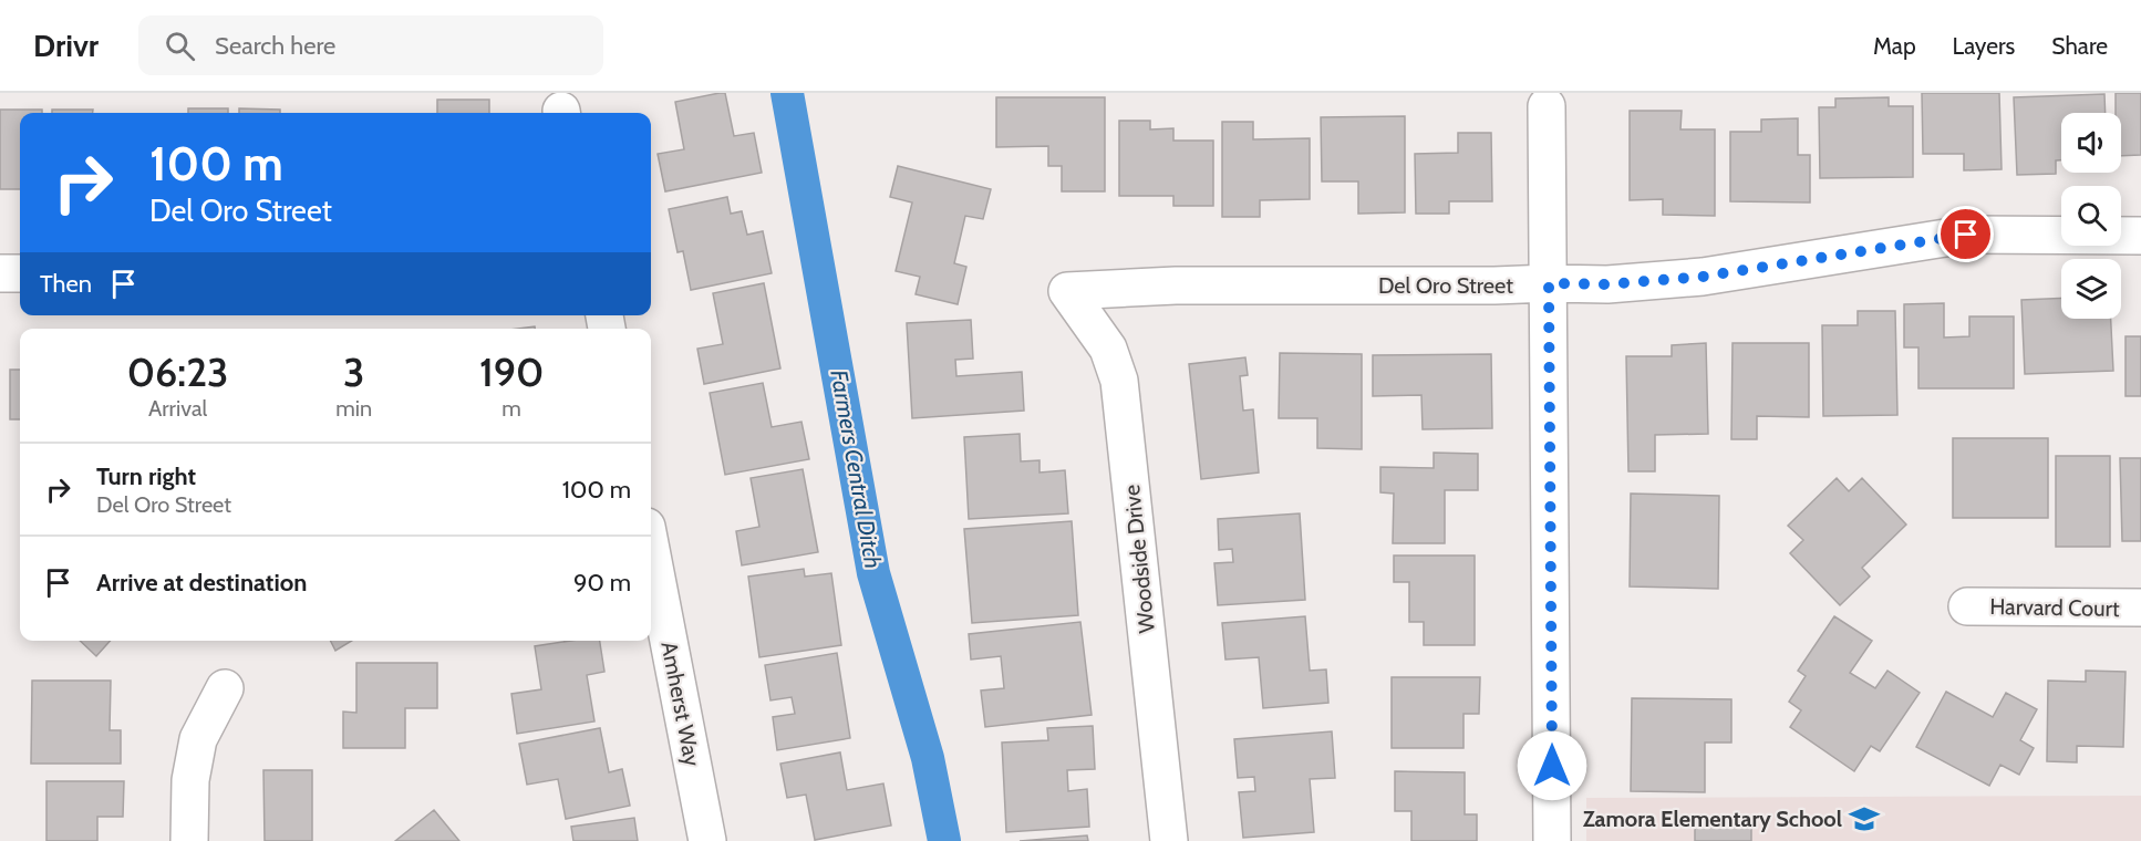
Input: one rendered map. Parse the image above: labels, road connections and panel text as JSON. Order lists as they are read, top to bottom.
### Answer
{
  "streets": {
    "street": [
      "Del Oro Street",
      "Woodside Drive",
      "Harvard Court",
      "Amherst Way"
    ]
  },
  "crossings": [
    ["Del Oro Street", "Woodside Drive"]
  ],
  "water": ["Farmers Central Ditch"],
  "places": {
    "school or university": ["Zamora Elementary School"]
  },
  "page": {
    "header": "Drivr",
    "search": "Search here",
    "nav": ["Map", "Layers", "Share"],
    "turn": ["100 m", "Del Oro Street"],
    "then": "Then",
    "eta": [
      "06:23",
      "Arrival",
      "3",
      "min",
      "190",
      "m"
    ],
    "list": [
      {
        "name": "Turn right",
        "note": "Del Oro Street",
        "value": "100 m"
      },
      {
        "name": "Arrive at destination",
        "value": "90 m"
      }
    ]
  }
}
